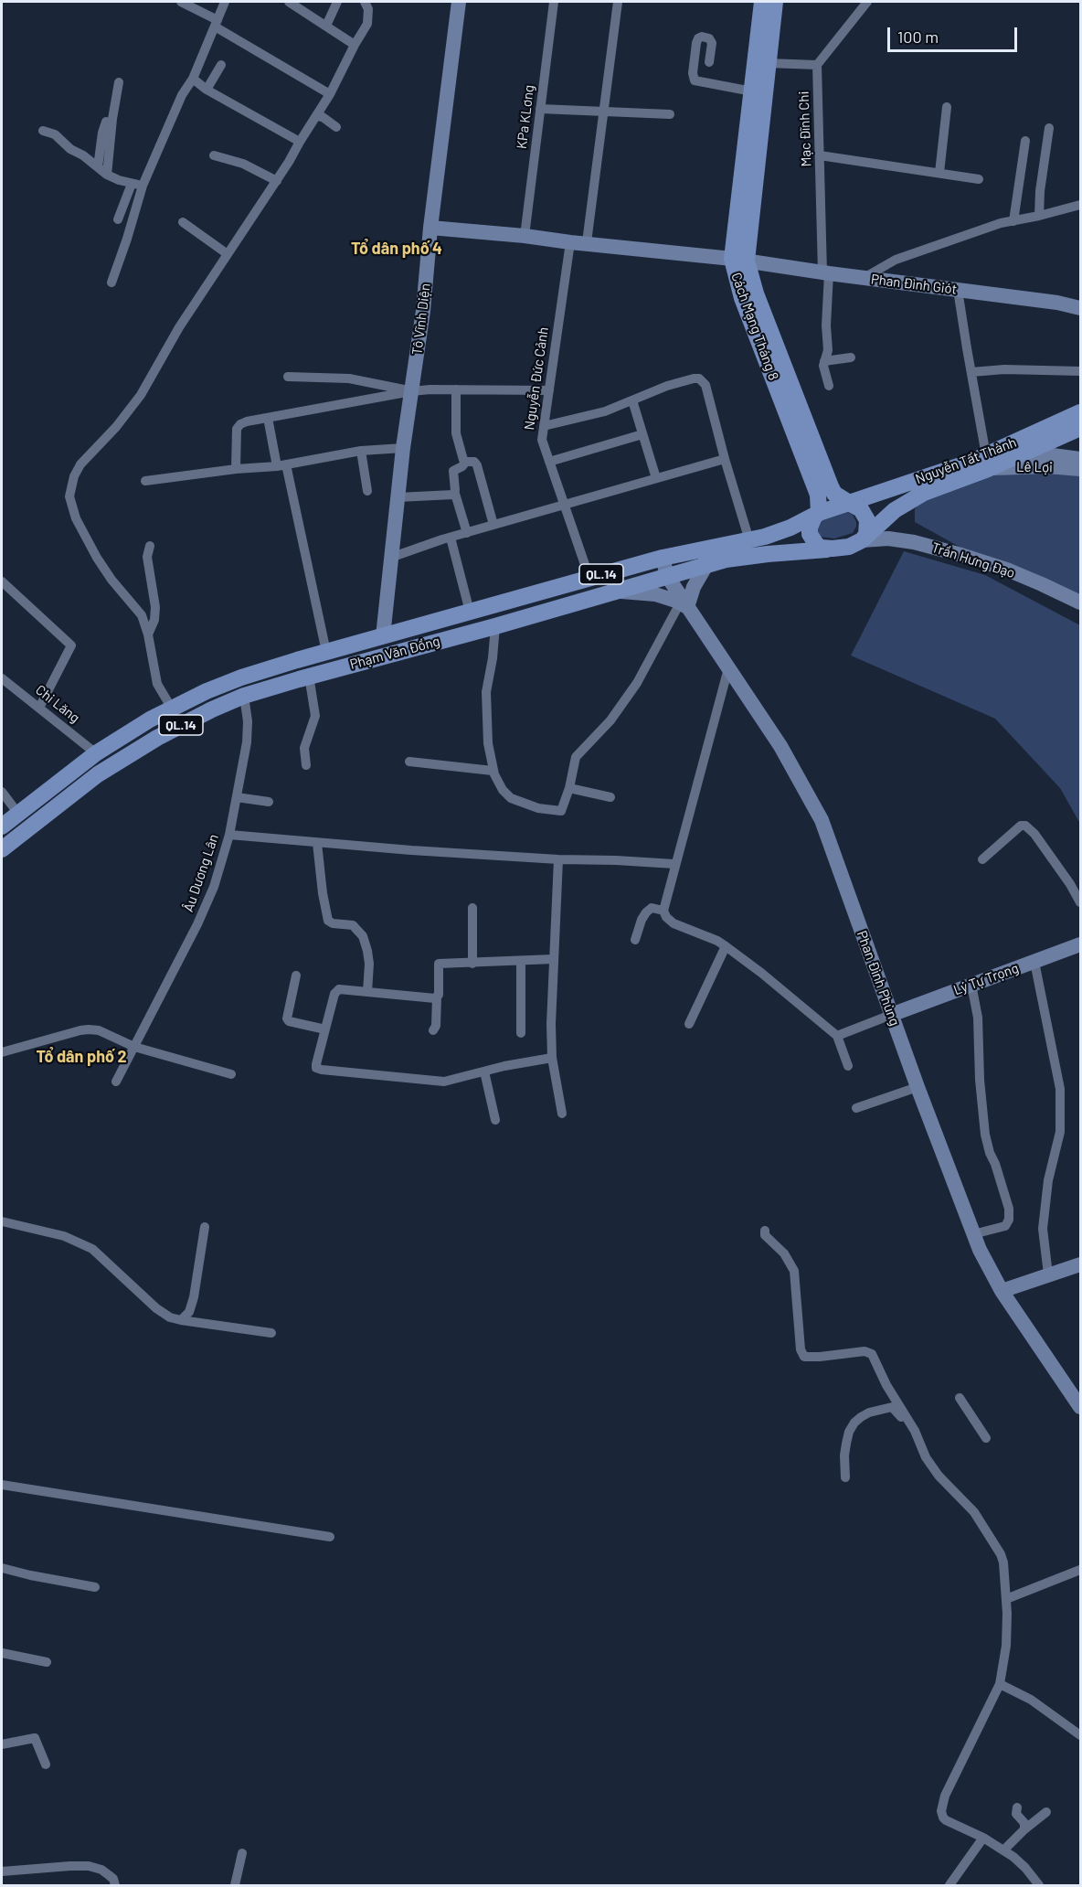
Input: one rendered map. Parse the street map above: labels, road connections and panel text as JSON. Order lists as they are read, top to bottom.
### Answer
{
  "streets": {
    "main road": [
      "Cách Mạng Tháng 8",
      "Nguyễn Tất Thành",
      "QL.14",
      "Phạm Văn Đồng"
    ],
    "street": [
      "KPa KLơng",
      "Mạc Đĩnh Chi",
      "Phan Đình Giót",
      "Tô Vĩnh Diện",
      "Nguyễn Đức Cảnh",
      "Lê Lợi",
      "Trần Hưng Đạo",
      "Chi Lăng",
      "Âu Dương Lân",
      "Phan Đình Phùng",
      "Lý Tự Trọng"
    ]
  },
  "crossings": [
    ["KPa KLơng", "Phan Đình Giót"],
    ["Mạc Đĩnh Chi", "Phan Đình Giót"],
    ["Phan Đình Giót", "Tô Vĩnh Diện"],
    ["Phan Đình Giót", "Cách Mạng Tháng 8"],
    ["Phan Đình Giót", "Nguyễn Đức Cảnh"],
    ["Tô Vĩnh Diện", "Phạm Văn Đồng"],
    ["Cách Mạng Tháng 8", "Nguyễn Tất Thành"],
    ["Cách Mạng Tháng 8", "Trần Hưng Đạo"],
    ["Cách Mạng Tháng 8", "Phạm Văn Đồng"],
    ["Nguyễn Đức Cảnh", "Phạm Văn Đồng"],
    ["Nguyễn Tất Thành", "Lê Lợi"],
    ["Nguyễn Tất Thành", "Trần Hưng Đạo"],
    ["Nguyễn Tất Thành", "Phạm Văn Đồng"],
    ["Trần Hưng Đạo", "Phạm Văn Đồng"],
    ["Phạm Văn Đồng", "Chi Lăng"],
    ["Phạm Văn Đồng", "Âu Dương Lân"],
    ["Phạm Văn Đồng", "Phan Đình Phùng"],
    ["Phan Đình Phùng", "Lý Tự Trọng"]
  ],
  "districts": ["Tổ dân phố 4", "Tổ dân phố 2"],
  "scale_bar": "100 m"
}
